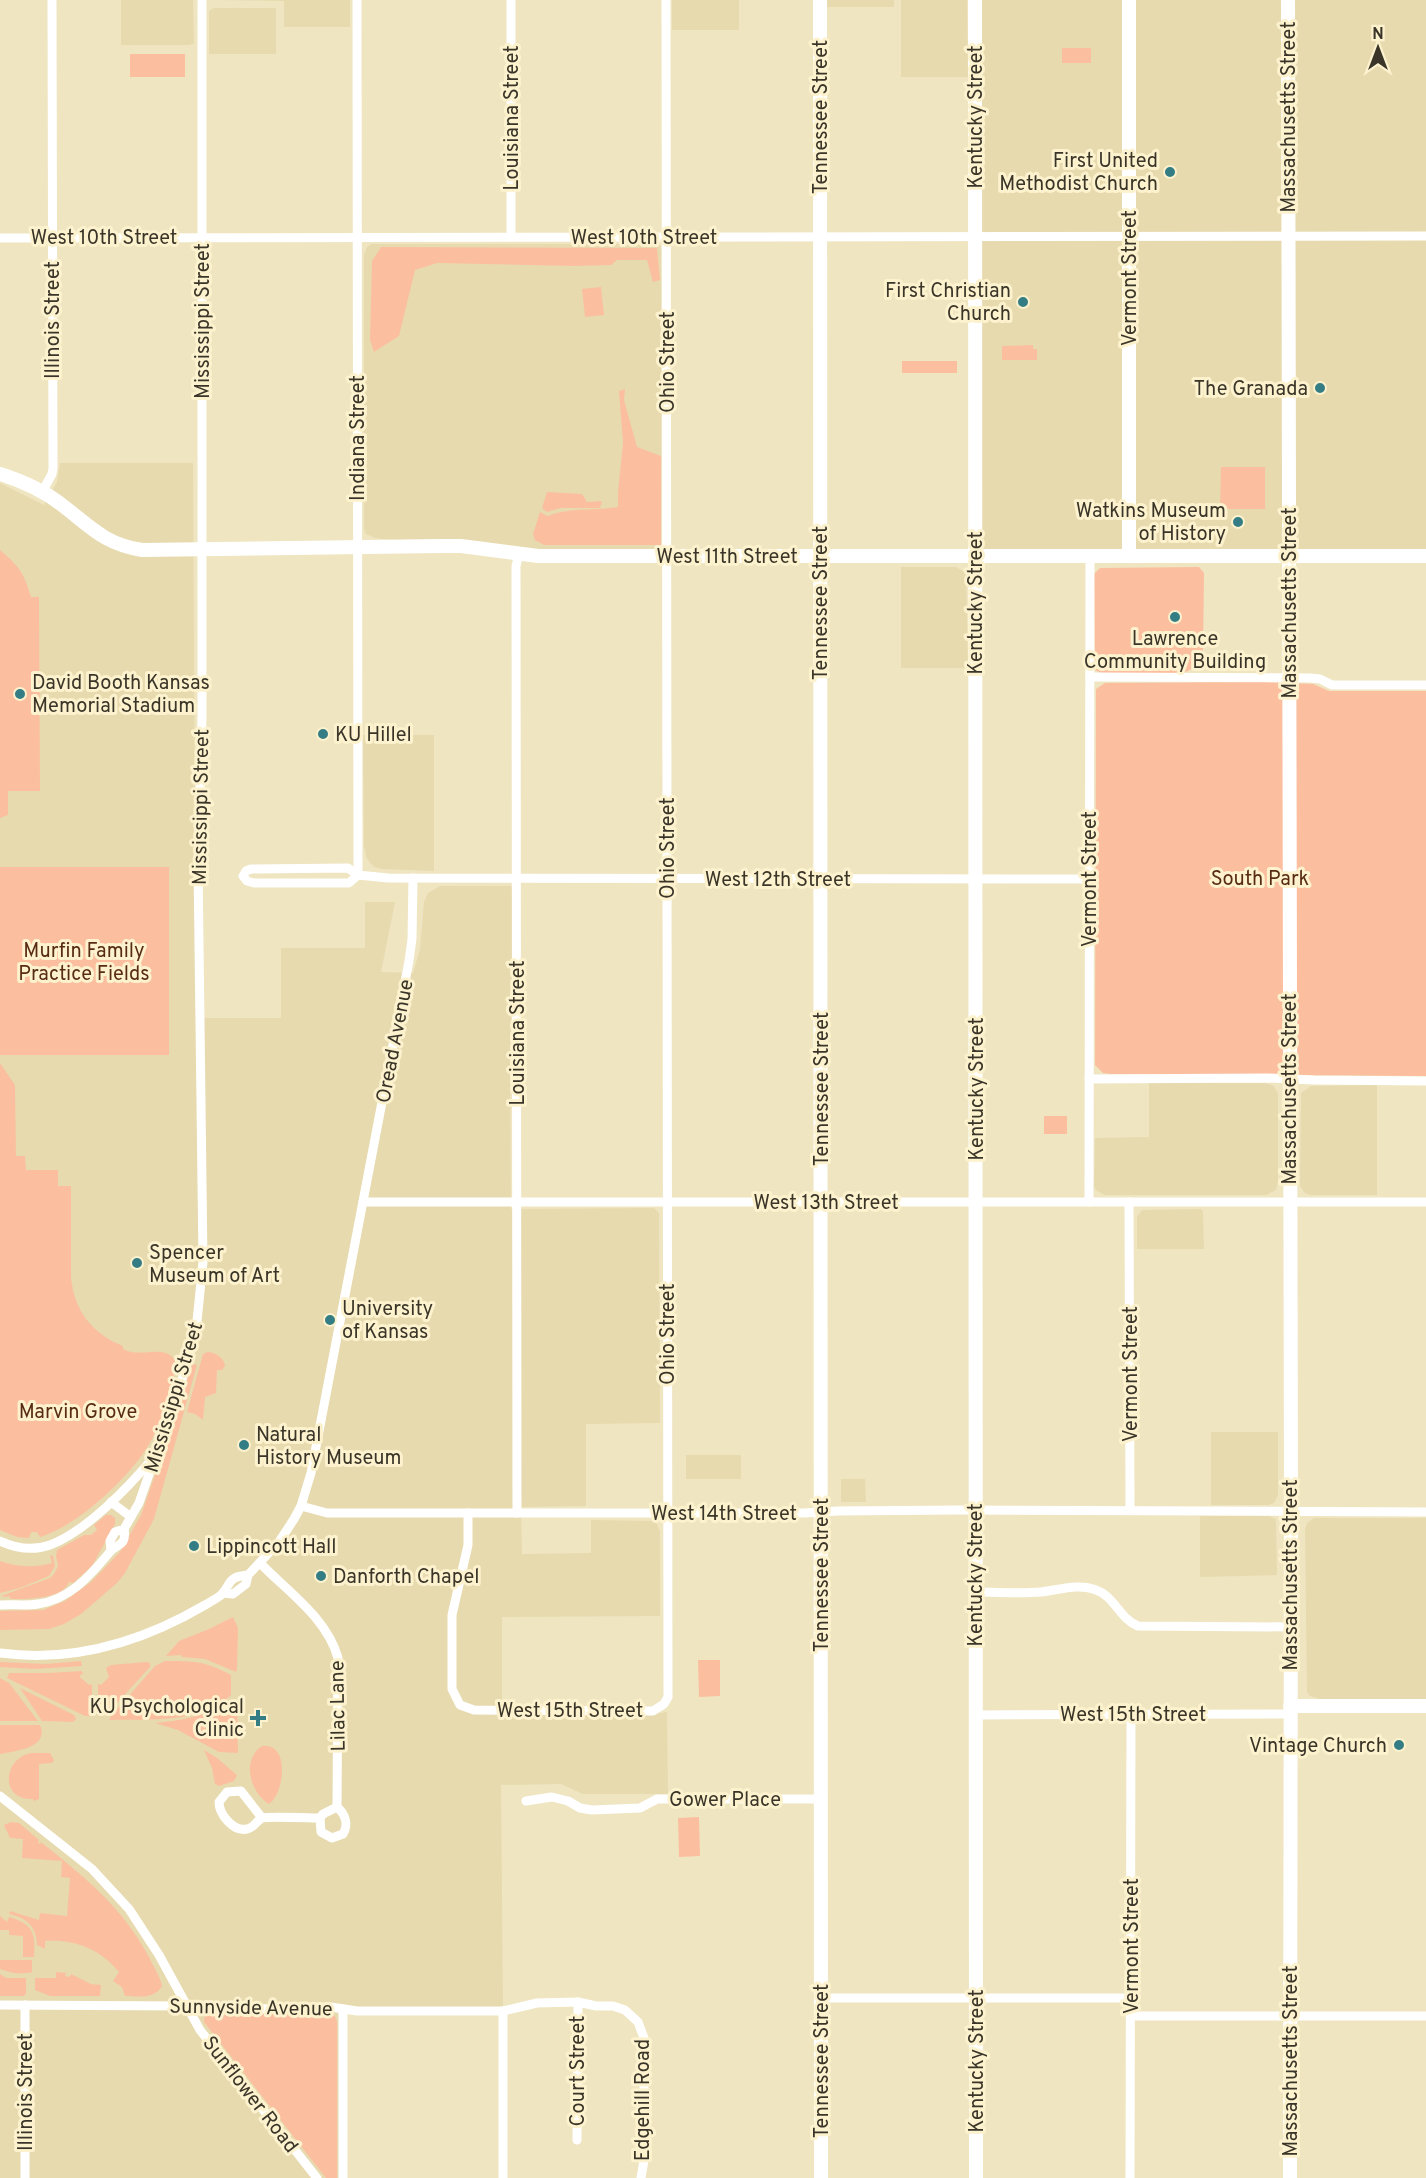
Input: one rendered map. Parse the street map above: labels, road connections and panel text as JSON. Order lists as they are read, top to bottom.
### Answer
{
  "streets": {
    "main road": [
      "Tennessee Street",
      "Kentucky Street",
      "Massachusetts Street",
      "Vermont Street",
      "West 11th Street"
    ],
    "street": [
      "Louisiana Street",
      "West 10th Street",
      "Illinois Street",
      "Mississippi Street",
      "Ohio Street",
      "Indiana Street",
      "West 12th Street",
      "Oread Avenue",
      "West 13th Street",
      "West 14th Street",
      "Lilac Lane",
      "West 15th Street",
      "Gower Place",
      "Sunnyside Avenue",
      "Court Street",
      "Sunflower Road",
      "Edgehill Road"
    ]
  },
  "crossings": [
    ["Tennessee Street", "West 10th Street"],
    ["Tennessee Street", "West 11th Street"],
    ["Tennessee Street", "West 12th Street"],
    ["Tennessee Street", "West 13th Street"],
    ["Tennessee Street", "West 14th Street"],
    ["Tennessee Street", "Gower Place"],
    ["Kentucky Street", "West 10th Street"],
    ["Kentucky Street", "West 11th Street"],
    ["Kentucky Street", "West 12th Street"],
    ["Kentucky Street", "West 13th Street"],
    ["Kentucky Street", "West 14th Street"],
    ["Kentucky Street", "West 15th Street"],
    ["Massachusetts Street", "West 10th Street"],
    ["Massachusetts Street", "West 11th Street"],
    ["Massachusetts Street", "West 13th Street"],
    ["Massachusetts Street", "West 14th Street"],
    ["Massachusetts Street", "West 15th Street"],
    ["Louisiana Street", "West 10th Street"],
    ["Louisiana Street", "West 11th Street"],
    ["Louisiana Street", "West 12th Street"],
    ["Louisiana Street", "West 13th Street"],
    ["Louisiana Street", "West 14th Street"],
    ["West 10th Street", "Vermont Street"],
    ["West 10th Street", "Illinois Street"],
    ["West 10th Street", "Mississippi Street"],
    ["West 10th Street", "Ohio Street"],
    ["West 10th Street", "Indiana Street"],
    ["Vermont Street", "West 11th Street"],
    ["Vermont Street", "West 12th Street"],
    ["Vermont Street", "West 13th Street"],
    ["Vermont Street", "West 14th Street"],
    ["Vermont Street", "West 15th Street"],
    ["Illinois Street", "West 11th Street"],
    ["Illinois Street", "Sunnyside Avenue"],
    ["Mississippi Street", "West 11th Street"],
    ["Ohio Street", "West 11th Street"],
    ["Ohio Street", "West 12th Street"],
    ["Ohio Street", "West 13th Street"],
    ["Ohio Street", "West 14th Street"],
    ["Ohio Street", "West 15th Street"],
    ["Indiana Street", "West 11th Street"],
    ["Indiana Street", "West 12th Street"],
    ["West 12th Street", "Oread Avenue"],
    ["Oread Avenue", "West 13th Street"],
    ["Oread Avenue", "West 14th Street"],
    ["Oread Avenue", "Lilac Lane"],
    ["West 14th Street", "West 15th Street"],
    ["Sunnyside Avenue", "Sunflower Road"],
    ["Sunnyside Avenue", "Edgehill Road"],
    ["Court Street", "Edgehill Road"]
  ],
  "parks": ["South Park", "Murfin Family Practice Fields", "Marvin Grove"],
  "places": {
    "other": [
      "First United Methodist Church",
      "First Christian Church",
      "The Granada",
      "Watkins Museum of History",
      "Lawrence Community Building",
      "David Booth Kansas Memorial Stadium",
      "KU Hillel",
      "Spencer Museum of Art",
      "University of Kansas",
      "Natural History Museum",
      "Lippincott Hall",
      "Danforth Chapel",
      "Vintage Church"
    ],
    "health": ["KU Psychological Clinic"]
  },
  "north": "top"
}
